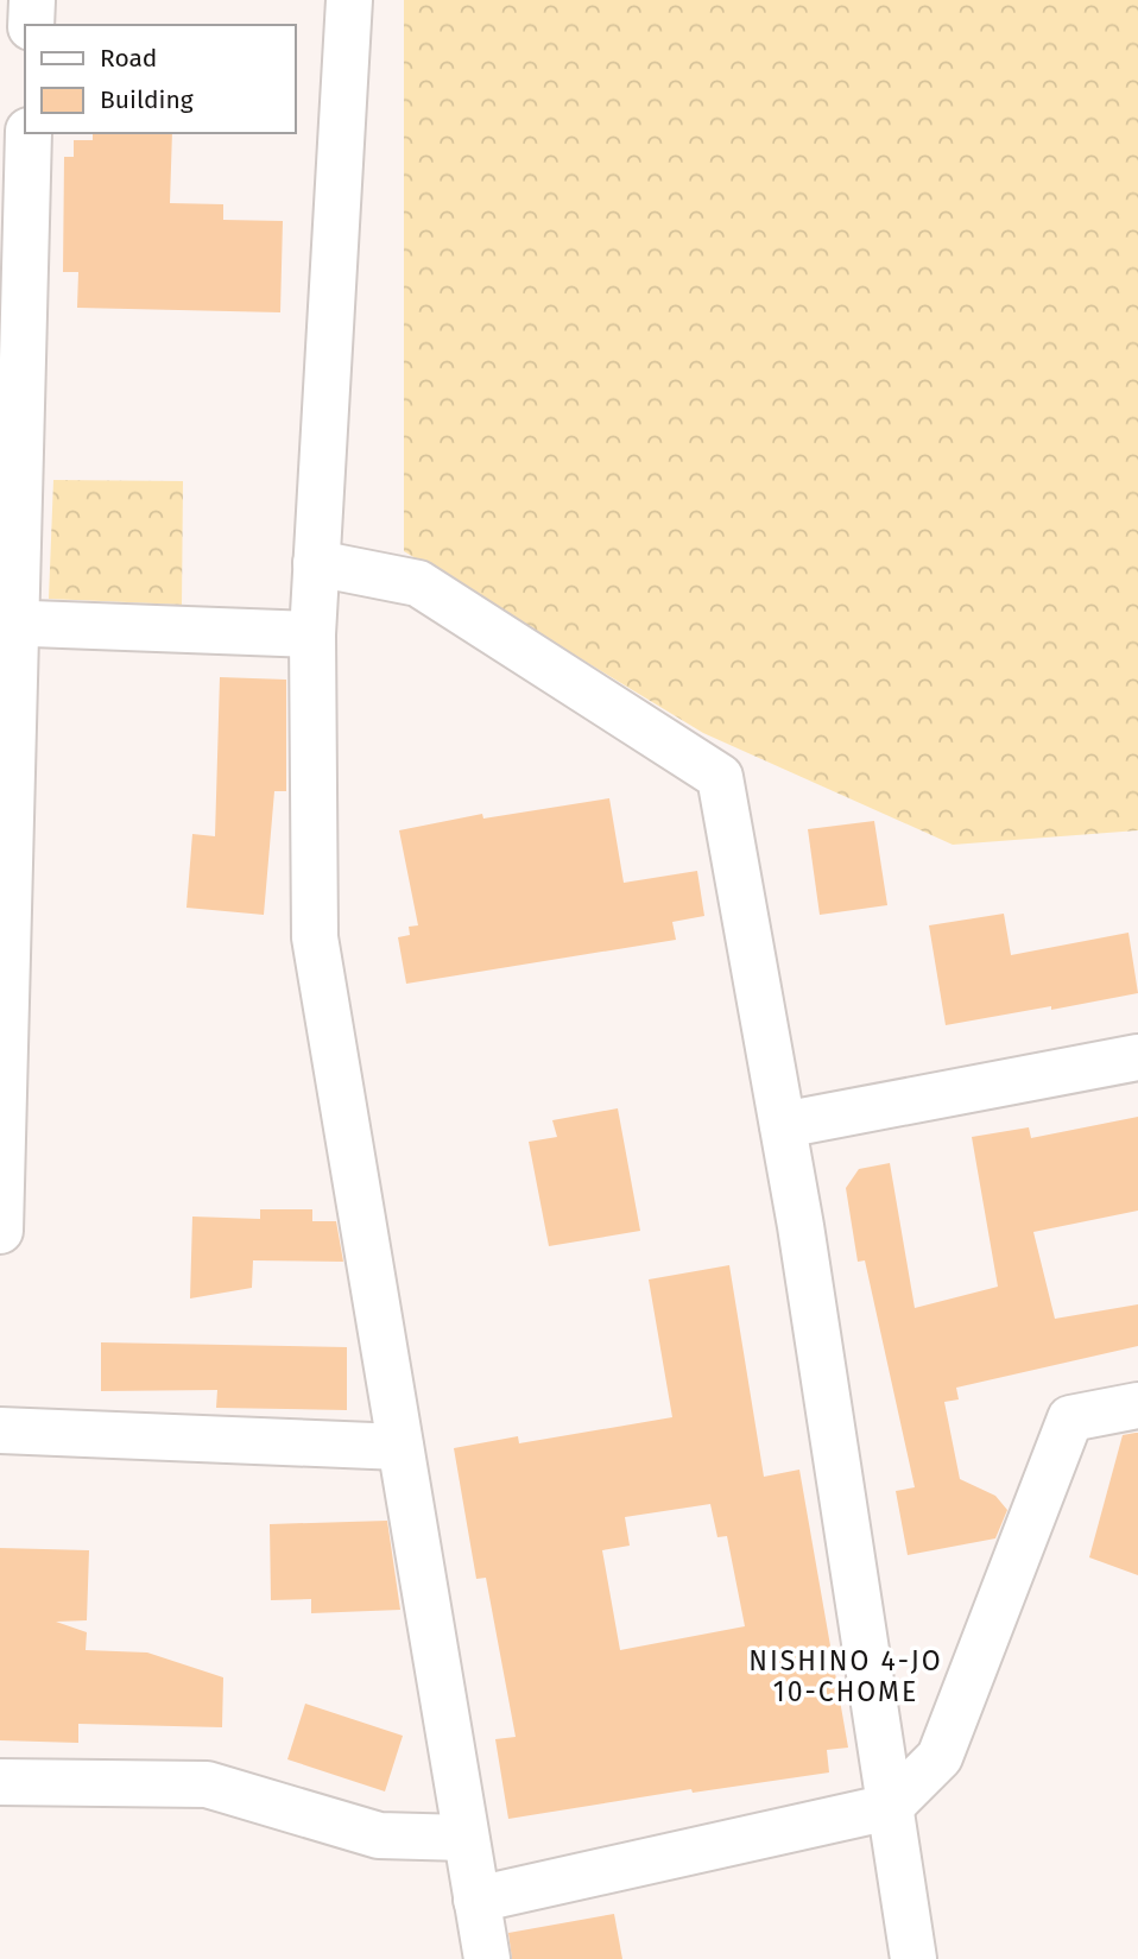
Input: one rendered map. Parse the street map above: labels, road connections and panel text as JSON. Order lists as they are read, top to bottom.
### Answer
{
  "districts": ["NISHINO 4-JO 10-CHOME"],
  "legend": ["Road", "Building"]
}
